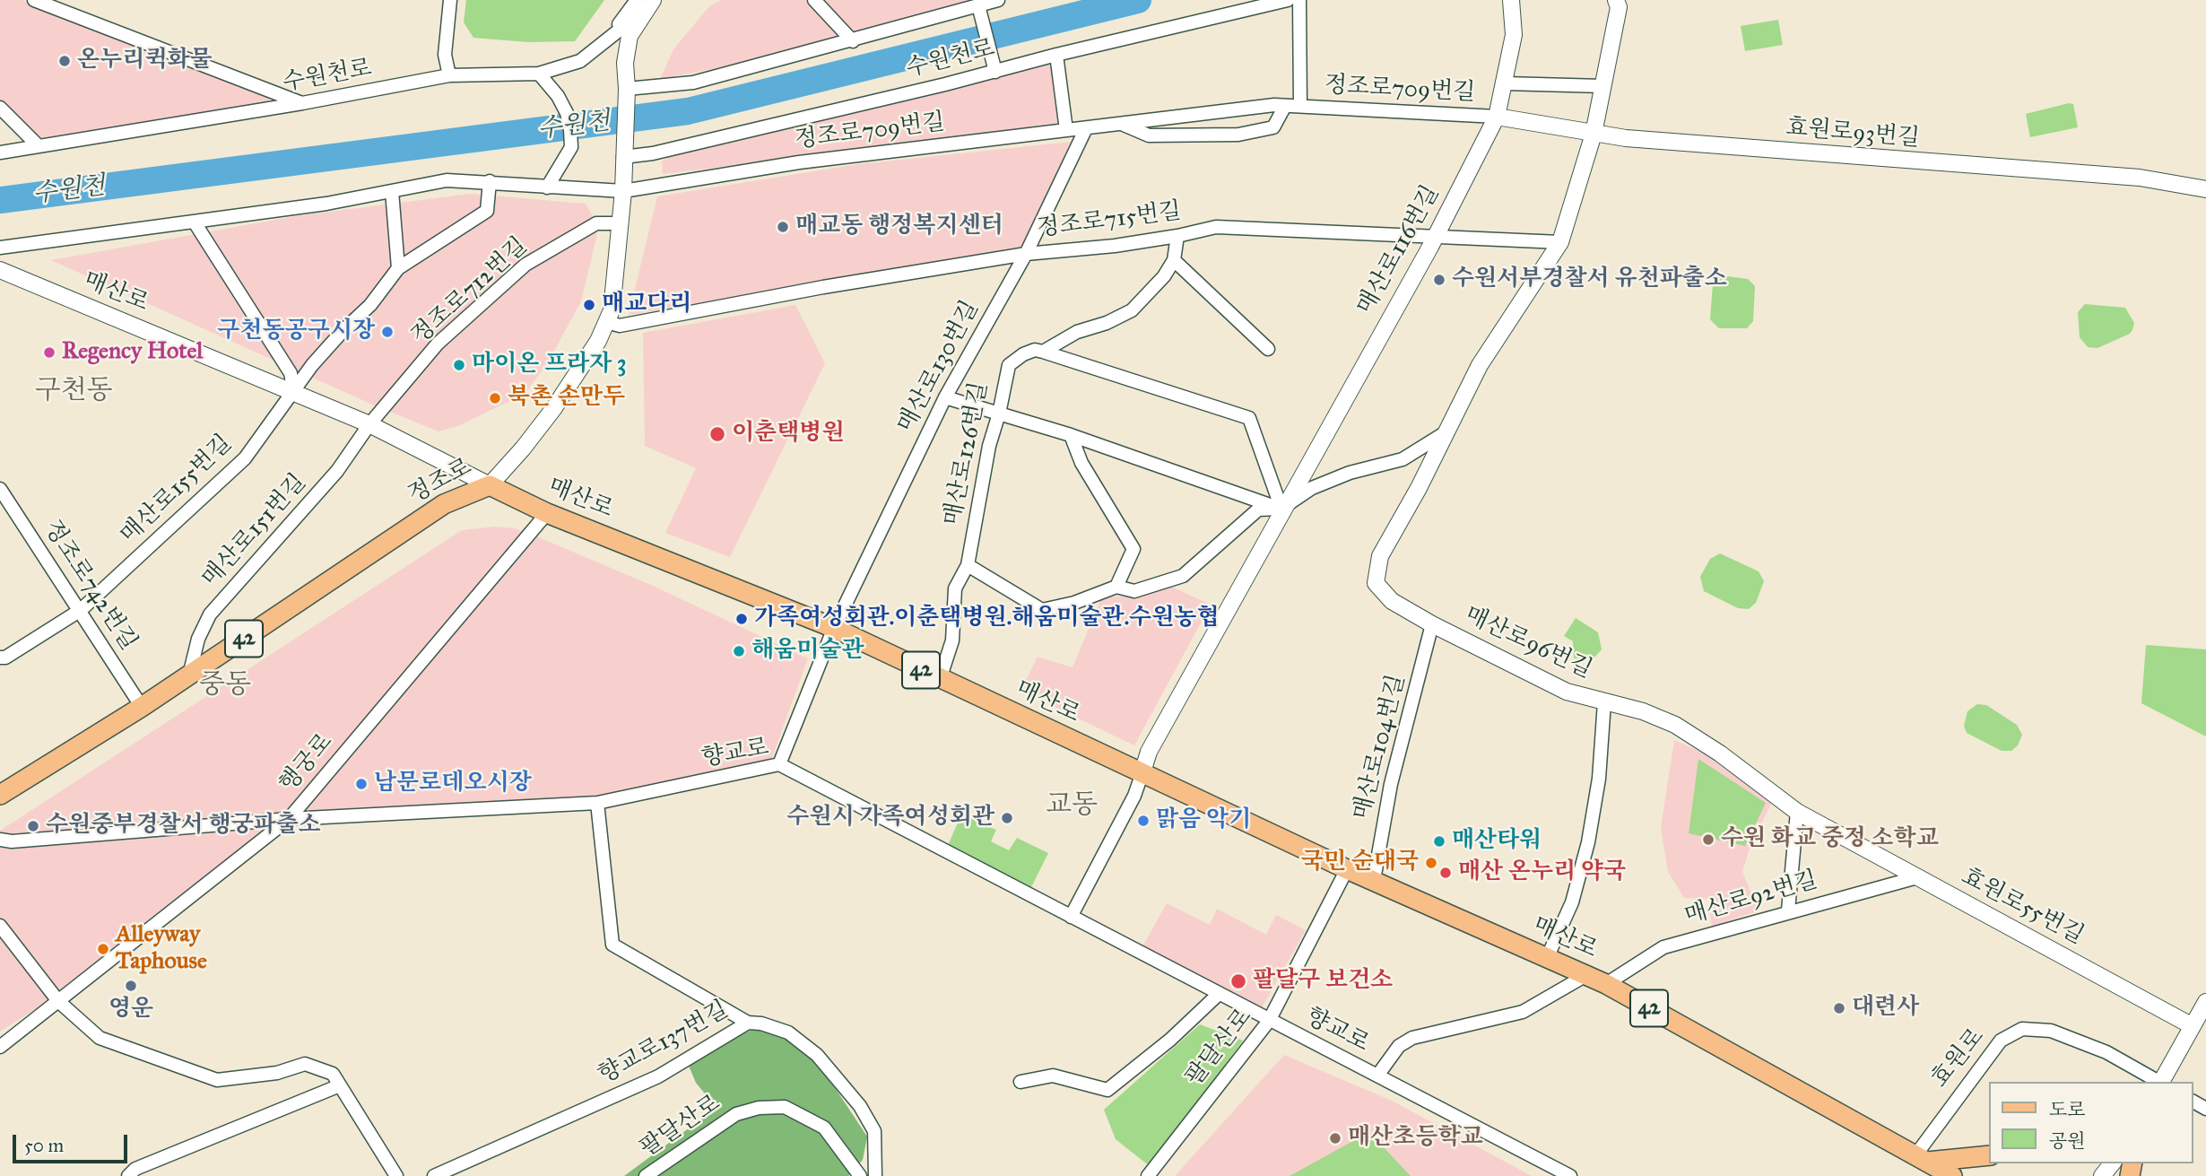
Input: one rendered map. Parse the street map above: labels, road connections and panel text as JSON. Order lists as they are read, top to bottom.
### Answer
{
  "streets": {
    "main road": ["매산로", "정조로", "42"],
    "street": [
      "수원천로",
      "정조로709번길",
      "효원로93번길",
      "정조로715번길",
      "매산로116번길",
      "정조로712번길",
      "매산로130번길",
      "매산로126번길",
      "매산로155번길",
      "매산로151번길",
      "정조로742번길",
      "매산로96번길",
      "매산로104번길",
      "향교로",
      "행궁로",
      "매산로92번길",
      "효원로55번길",
      "향교로137번길",
      "팔달산로",
      "효원로"
    ]
  },
  "crossings": [
    ["수원천로", "정조로"],
    ["정조로709번길", "효원로93번길"],
    ["정조로709번길", "매산로116번길"],
    ["정조로709번길", "매산로130번길"],
    ["정조로709번길", "정조로"],
    ["효원로93번길", "매산로116번길"],
    ["정조로715번길", "매산로116번길"],
    ["정조로715번길", "매산로130번길"],
    ["정조로715번길", "정조로"],
    ["매산로116번길", "매산로"],
    ["매산로116번길", "매산로96번길"],
    ["정조로712번길", "매산로"],
    ["정조로712번길", "정조로"],
    ["정조로712번길", "매산로151번길"],
    ["매산로", "매산로130번길"],
    ["매산로", "매산로126번길"],
    ["매산로", "정조로"],
    ["매산로", "매산로155번길"],
    ["매산로", "매산로151번길"],
    ["매산로", "매산로96번길"],
    ["매산로", "매산로104번길"],
    ["매산로", "행궁로"],
    ["매산로", "매산로92번길"],
    ["매산로", "팔달산로"],
    ["매산로", "효원로"],
    ["매산로130번길", "향교로"],
    ["정조로", "매산로151번길"],
    ["정조로", "정조로742번길"],
    ["매산로155번길", "정조로742번길"],
    ["매산로96번길", "매산로104번길"],
    ["매산로96번길", "효원로55번길"],
    ["향교로", "행궁로"],
    ["향교로", "향교로137번길"],
    ["향교로", "팔달산로"],
    ["매산로92번길", "효원로55번길"],
    ["효원로55번길", "효원로"]
  ],
  "districts": ["구천동", "중동", "교동"],
  "water": ["수원천"],
  "places": [
    "온누리퀵화물",
    "매교동 행정복지센터",
    "수원서부경찰서 유천파출소",
    "매교다리",
    "구천동공구시장",
    "Regency Hotel",
    "마이온 프라자 3",
    "북촌 손만두",
    "이춘택병원",
    "가족여성회관.이춘택병원.해움미술관.수원농협",
    "해움미술관",
    "남문로데오시장",
    "수원시 가족여성회관",
    "맑음 악기",
    "수원중부경찰서 행궁파출소",
    "수원 화교 중정 소학교",
    "매산타워",
    "국민 순대국",
    "매산 온누리 약국",
    "Alleyway Taphouse",
    "팔달구 보건소",
    "영운",
    "대련사",
    "매산초등학교"
  ],
  "legend": ["도로", "공원"],
  "scale_bar": "50 m"
}
